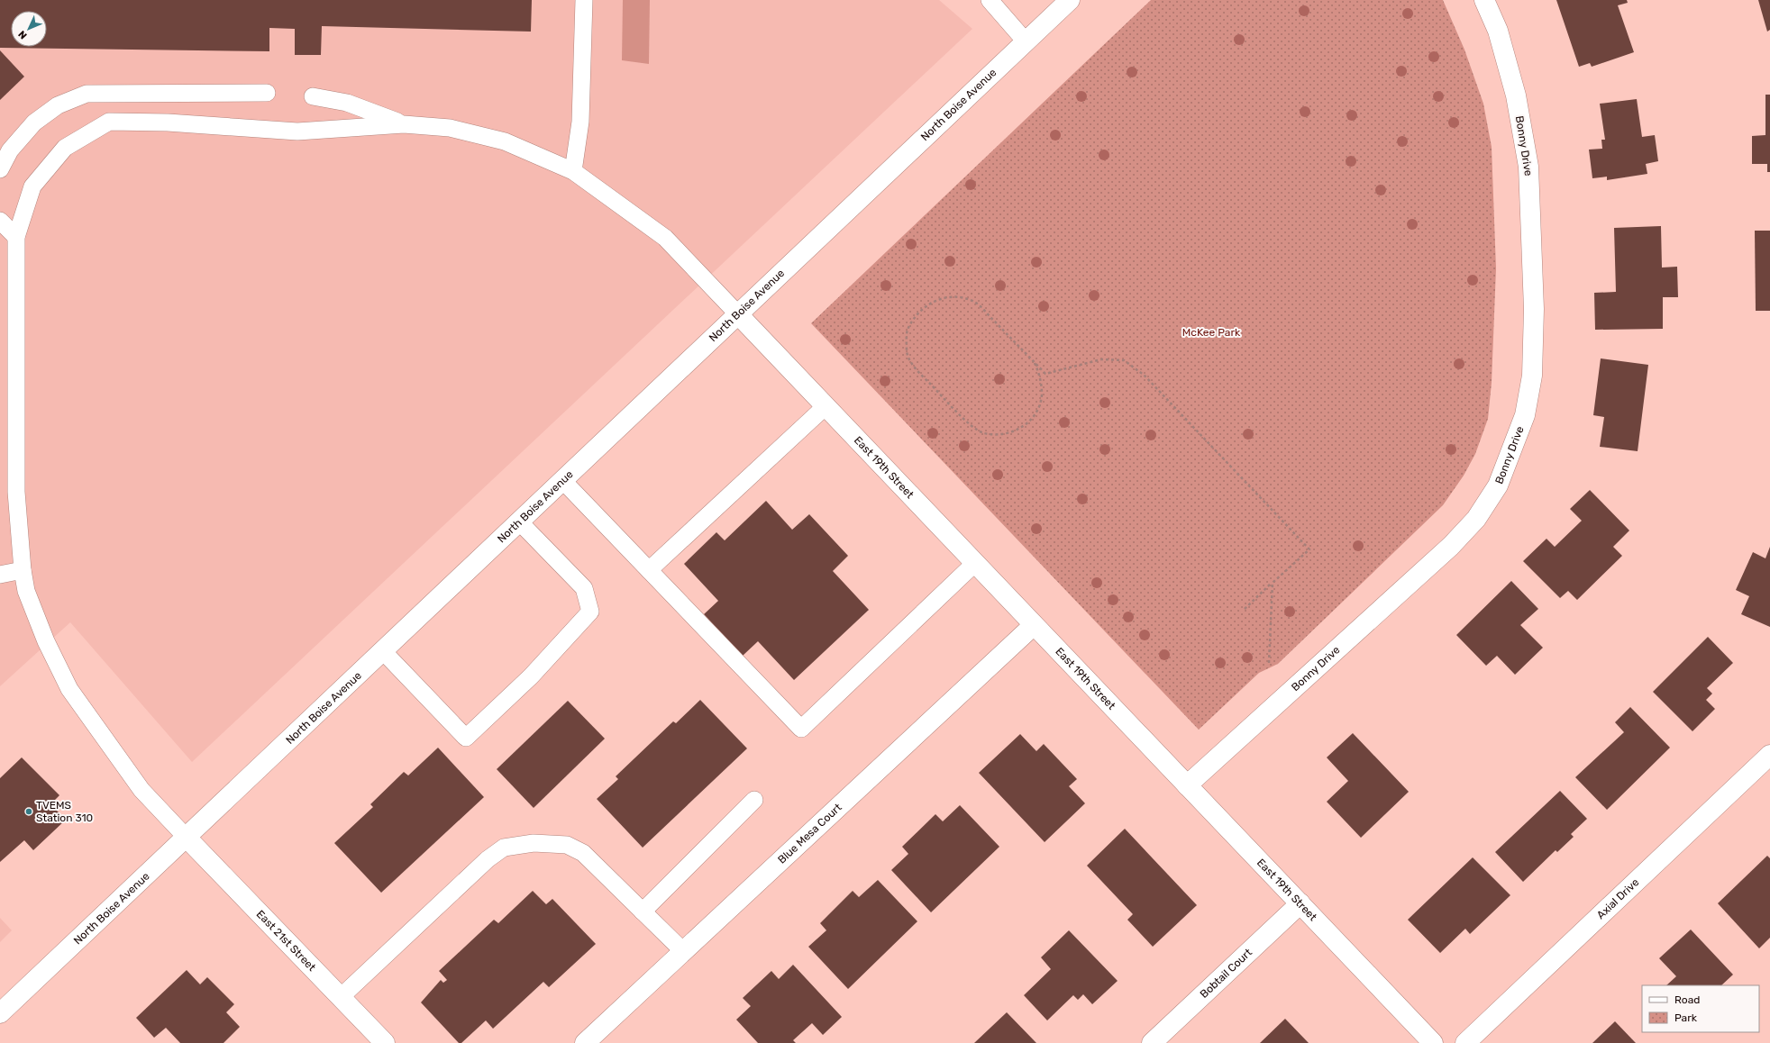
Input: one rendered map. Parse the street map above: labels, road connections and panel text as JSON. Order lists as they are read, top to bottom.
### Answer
{
  "streets": {
    "street": [
      "North Boise Avenue",
      "Bonny Drive",
      "East 19th Street",
      "Blue Mesa Court",
      "Axial Drive",
      "East 21st Street",
      "Bobtail Court"
    ]
  },
  "crossings": [
    ["North Boise Avenue", "East 19th Street"],
    ["North Boise Avenue", "East 21st Street"],
    ["Bonny Drive", "East 19th Street"],
    ["East 19th Street", "Blue Mesa Court"],
    ["East 19th Street", "Bobtail Court"]
  ],
  "parks": ["McKee Park"],
  "places": ["TVEMS Station 310"],
  "legend": ["Road", "Park"],
  "north": "bottom left"
}
